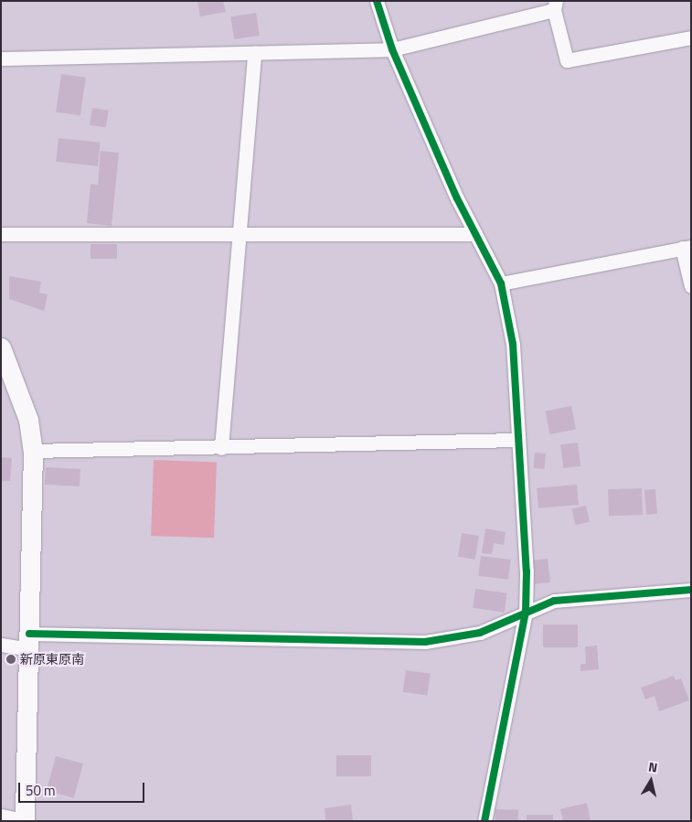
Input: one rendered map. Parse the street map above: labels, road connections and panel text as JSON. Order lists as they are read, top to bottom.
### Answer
{
  "places": ["新原東原南"],
  "scale_bar": "50 m",
  "north": "top"
}
